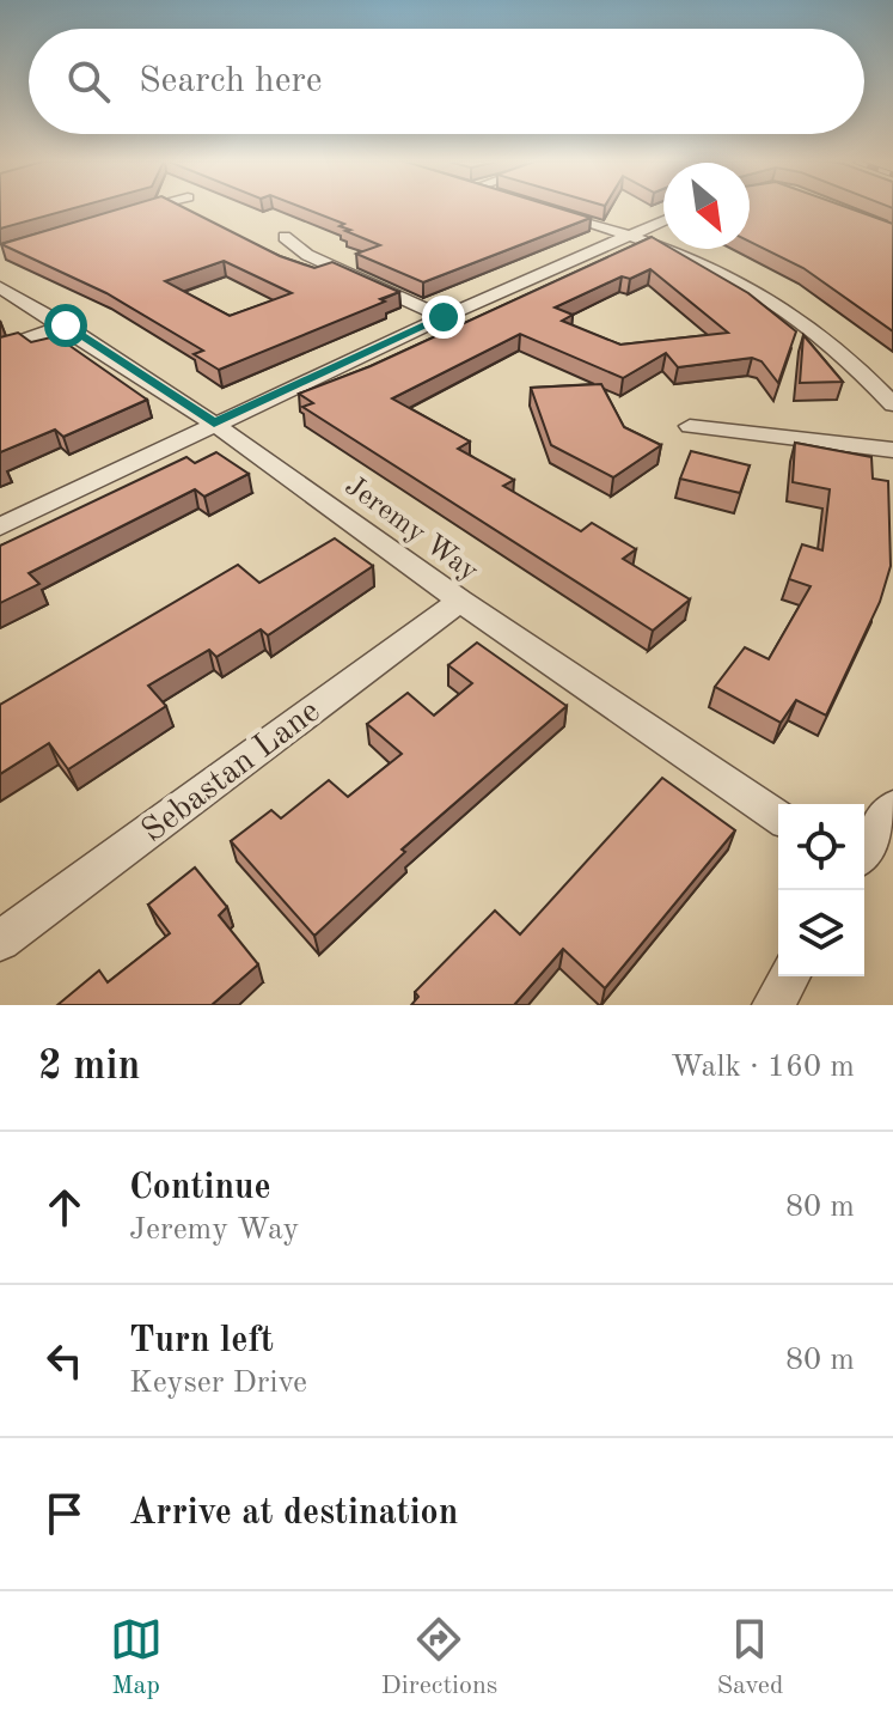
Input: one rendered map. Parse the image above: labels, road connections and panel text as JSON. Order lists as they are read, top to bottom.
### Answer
{
  "streets": {
    "street": ["Jeremy Way", "Sebastan Lane"]
  },
  "crossings": [
    ["Jeremy Way", "Sebastan Lane"]
  ],
  "north": "bottom right",
  "page": {
    "search": "Search here",
    "heading": ["2 min", "Walk · 160 m"],
    "list": [
      ["Continue", "Jeremy Way", "80 m"],
      ["Turn left", "Keyser Drive", "80 m"],
      "Arrive at destination"
    ],
    "nav": ["Map", "Directions", "Saved"]
  }
}
